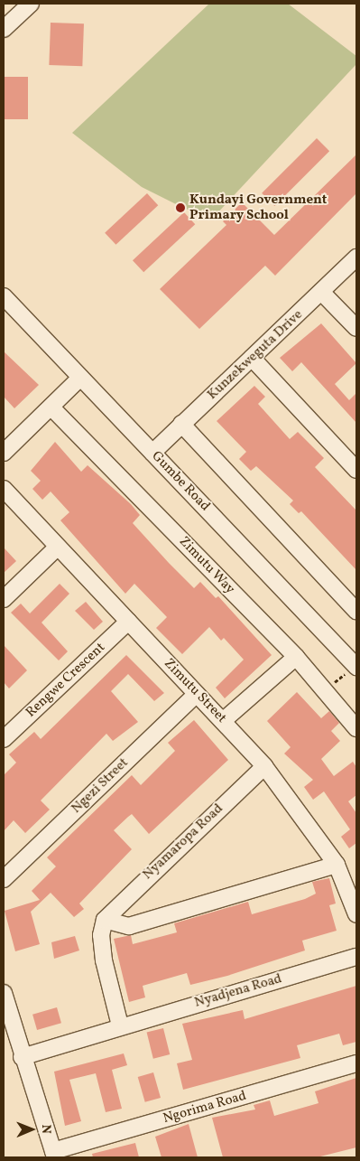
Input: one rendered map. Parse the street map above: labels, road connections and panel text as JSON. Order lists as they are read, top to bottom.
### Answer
{
  "streets": {
    "street": [
      "Kunzekweguta Drive",
      "Gumbe Road",
      "Zimutu Way",
      "Rengwe Crescent",
      "Zimutu Street",
      "Ngezi Street",
      "Nyamaropa Road",
      "Nyadjena Road",
      "Ngorima Road"
    ]
  },
  "crossings": [
    ["Kunzekweguta Drive", "Gumbe Road"],
    ["Rengwe Crescent", "Zimutu Street"],
    ["Zimutu Street", "Ngezi Street"],
    ["Zimutu Street", "Nyamaropa Road"]
  ],
  "places": ["Kundayi Government Primary School"],
  "north": "right"
}
